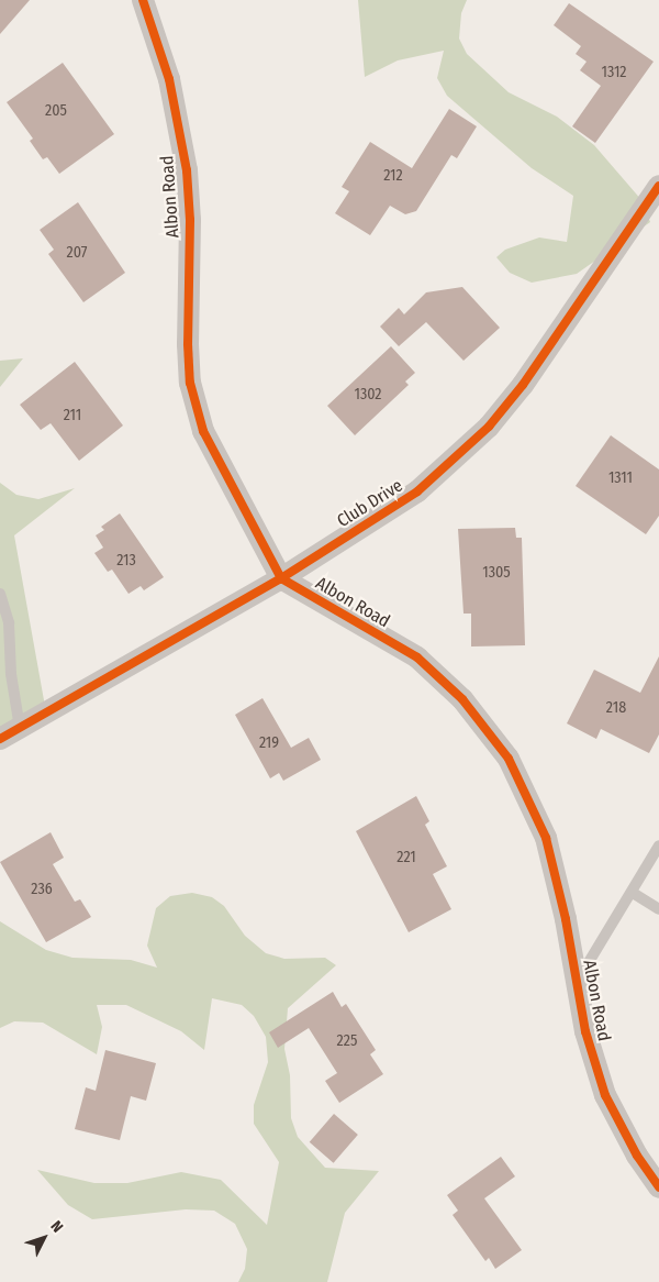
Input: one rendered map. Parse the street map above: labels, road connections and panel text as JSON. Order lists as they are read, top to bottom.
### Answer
{
  "streets": {
    "street": ["Albon Road", "Club Drive"]
  },
  "crossings": [
    ["Albon Road", "Club Drive"]
  ],
  "house_numbers": [
    "1312",
    "205",
    "212",
    "207",
    "1302",
    "211",
    "1311",
    "213",
    "1305",
    "218",
    "219",
    "221",
    "236",
    "225"
  ],
  "north": "top right"
}
